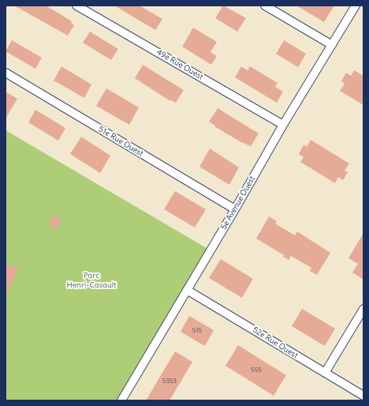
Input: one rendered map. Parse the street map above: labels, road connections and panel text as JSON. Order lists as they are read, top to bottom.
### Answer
{
  "streets": {
    "street": [
      "49e Rue Ouest",
      "51e Rue Ouest",
      "5e Avenue Ouest",
      "52e Rue Ouest"
    ]
  },
  "crossings": [
    ["49e Rue Ouest", "5e Avenue Ouest"],
    ["51e Rue Ouest", "5e Avenue Ouest"],
    ["5e Avenue Ouest", "52e Rue Ouest"]
  ],
  "parks": ["Parc Henri-Casault"],
  "house_numbers": ["515", "555", "5353"]
}
